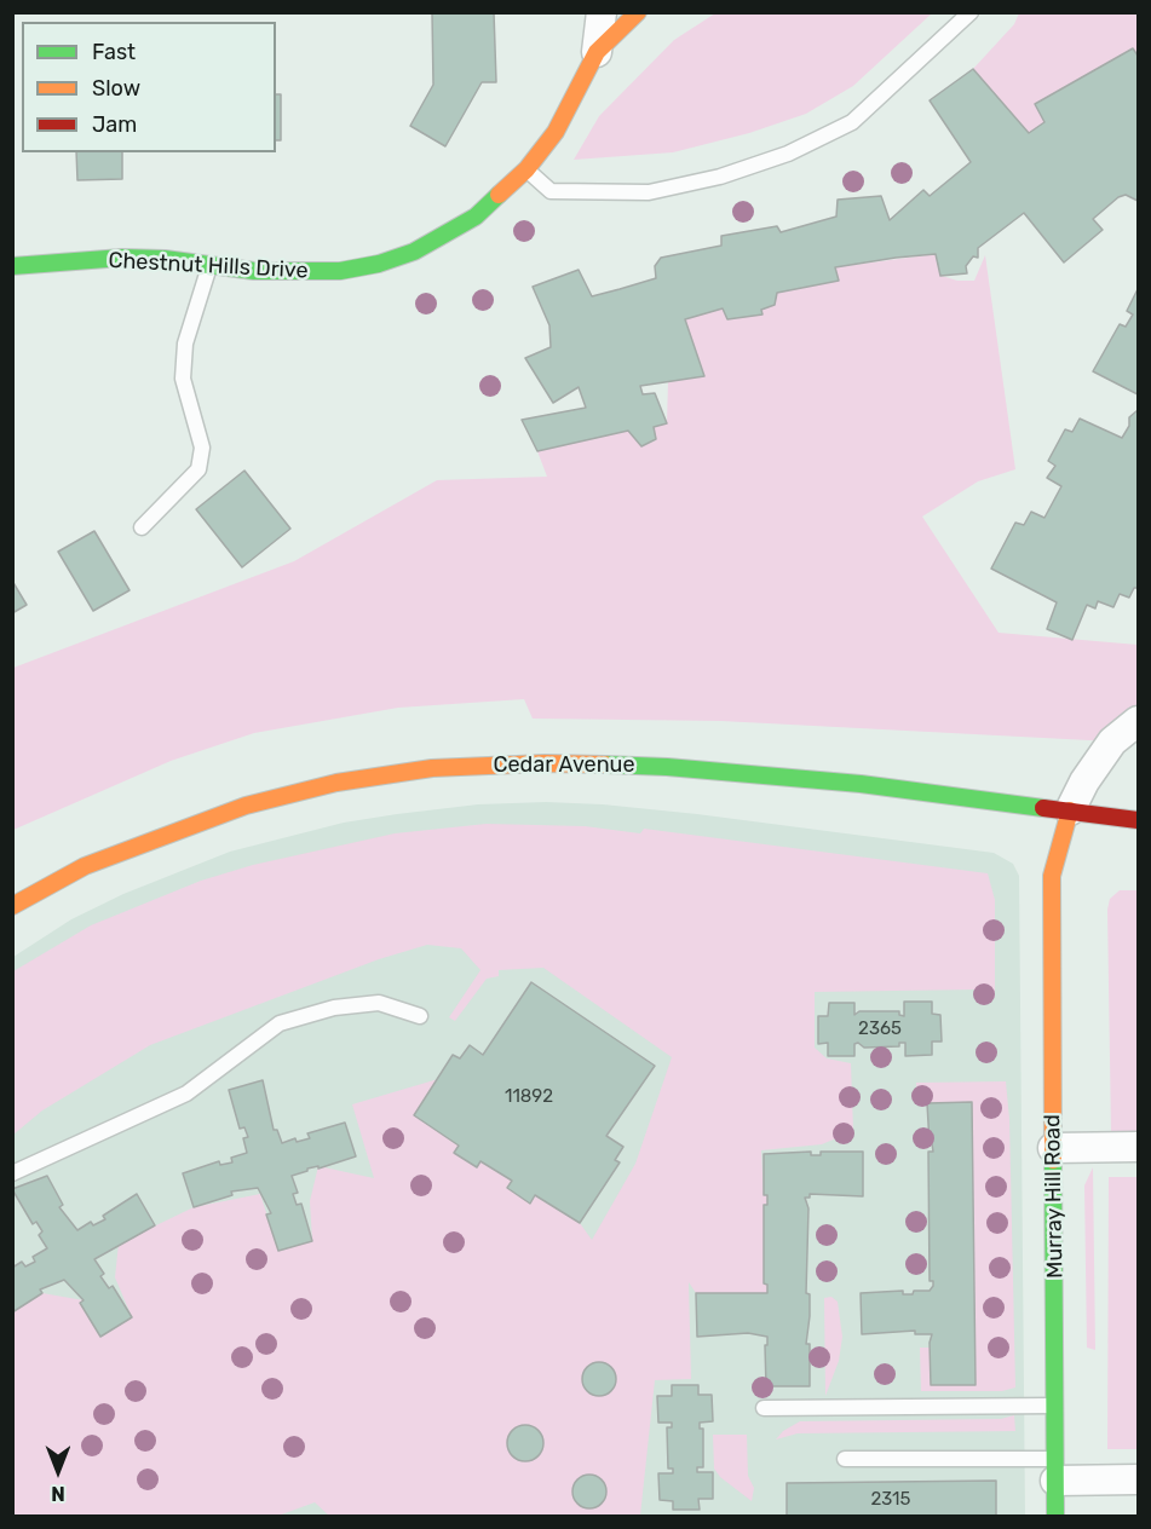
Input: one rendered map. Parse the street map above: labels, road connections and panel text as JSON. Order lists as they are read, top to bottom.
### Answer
{
  "streets": {
    "street": ["Chestnut Hills Drive", "Cedar Avenue", "Murray Hill Road"]
  },
  "crossings": [
    ["Cedar Avenue", "Murray Hill Road"]
  ],
  "house_numbers": ["2365", "11892", "2315"],
  "legend": ["Fast", "Slow", "Jam"],
  "north": "bottom"
}
